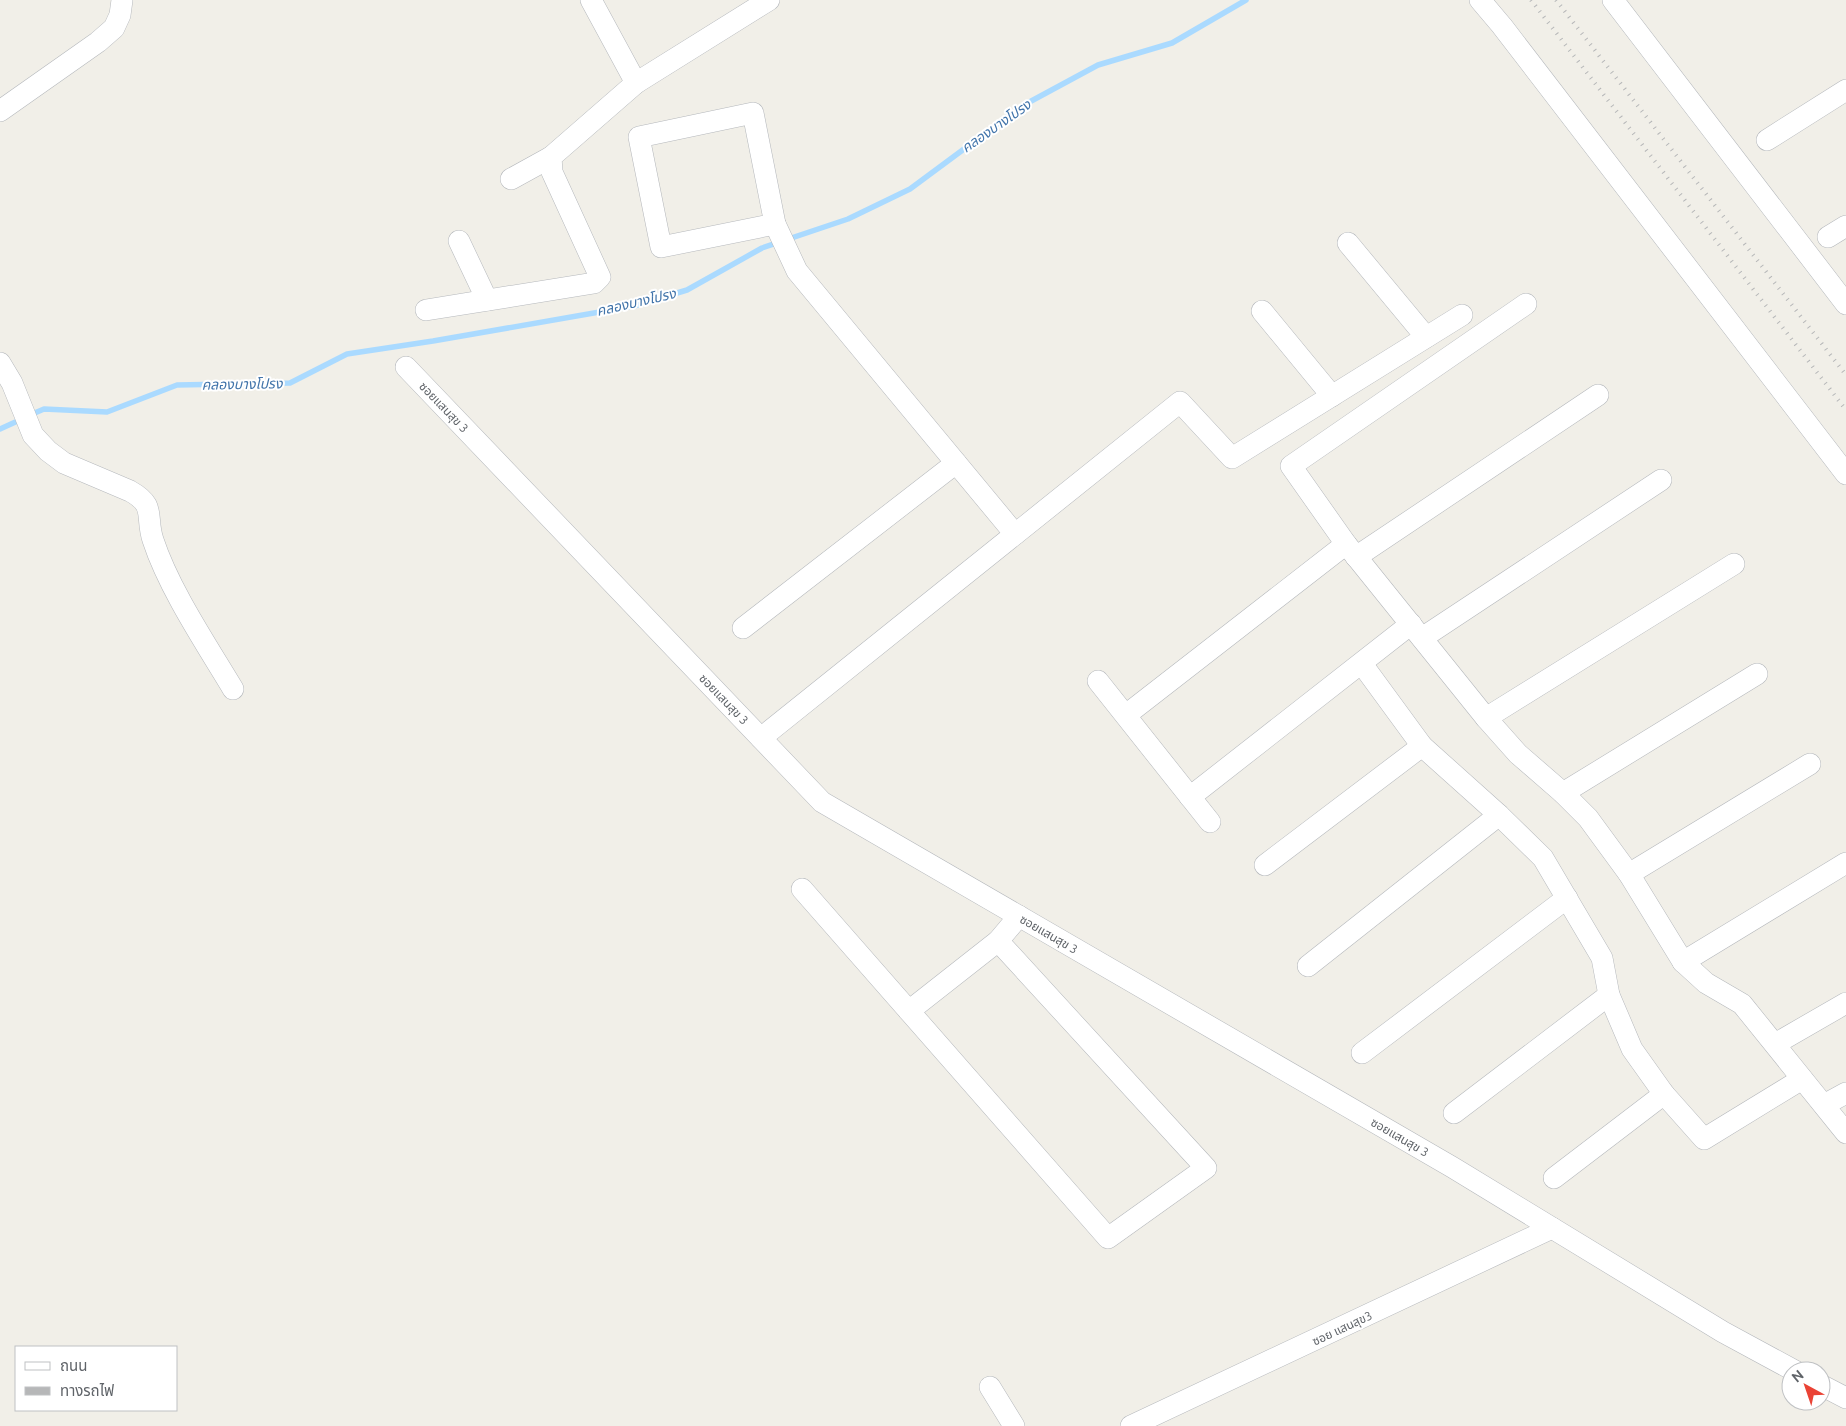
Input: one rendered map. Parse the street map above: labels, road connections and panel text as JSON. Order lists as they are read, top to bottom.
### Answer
{
  "streets": {
    "street": ["ซอยแสนสุข 3", "ซอย แสนสุข3"]
  },
  "crossings": [
    ["ซอยแสนสุข 3", "ซอย แสนสุข3"]
  ],
  "water": ["คลองบางโปรง"],
  "legend": ["ถนน", "ทางรถไฟ"],
  "north": "top left"
}
